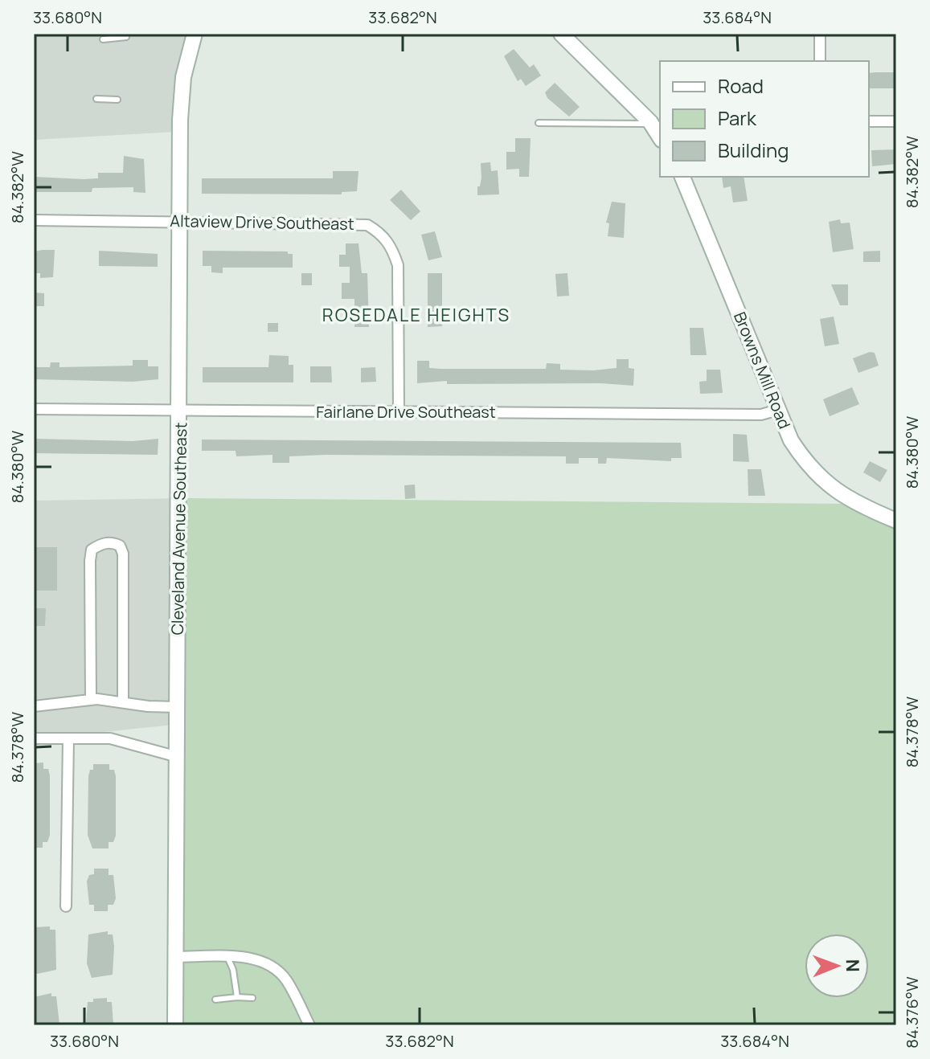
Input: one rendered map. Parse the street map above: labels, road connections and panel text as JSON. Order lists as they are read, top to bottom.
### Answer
{
  "streets": {
    "main road": ["Browns Mill Road", "Cleveland Avenue Southeast"],
    "street": ["Altaview Drive Southeast", "Fairlane Drive Southeast"]
  },
  "crossings": [
    ["Altaview Drive Southeast", "Fairlane Drive Southeast"],
    ["Altaview Drive Southeast", "Cleveland Avenue Southeast"],
    ["Browns Mill Road", "Fairlane Drive Southeast"],
    ["Fairlane Drive Southeast", "Cleveland Avenue Southeast"]
  ],
  "districts": ["ROSEDALE HEIGHTS"],
  "legend": ["Road", "Park", "Building"],
  "north": "right",
  "coordinates": [
    "33.680°N",
    "33.682°N",
    "33.684°N",
    "84.382°W",
    "84.380°W",
    "84.378°W",
    "84.376°W"
  ]
}
